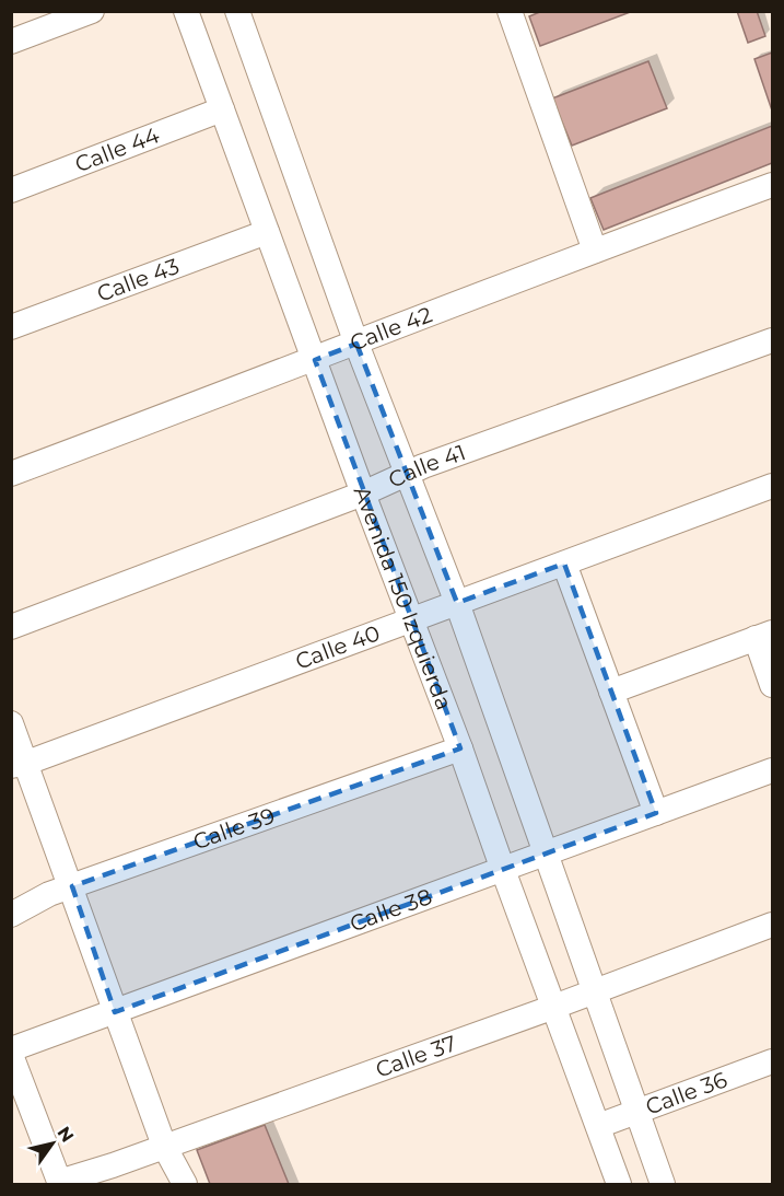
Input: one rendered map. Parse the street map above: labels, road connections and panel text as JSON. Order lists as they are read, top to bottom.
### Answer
{
  "streets": {
    "street": [
      "Calle 44",
      "Calle 43",
      "Calle 42",
      "Calle 41",
      "Avenida 150 Izquierda",
      "Calle 40",
      "Calle 39",
      "Calle 38",
      "Calle 37",
      "Calle 36"
    ]
  },
  "crossings": [
    ["Calle 44", "Avenida 150 Izquierda"],
    ["Calle 43", "Avenida 150 Izquierda"],
    ["Calle 42", "Avenida 150 Izquierda"],
    ["Calle 41", "Avenida 150 Izquierda"],
    ["Avenida 150 Izquierda", "Calle 40"],
    ["Avenida 150 Izquierda", "Calle 39"],
    ["Avenida 150 Izquierda", "Calle 38"],
    ["Avenida 150 Izquierda", "Calle 37"],
    ["Avenida 150 Izquierda", "Calle 36"]
  ],
  "north": "top right"
}
